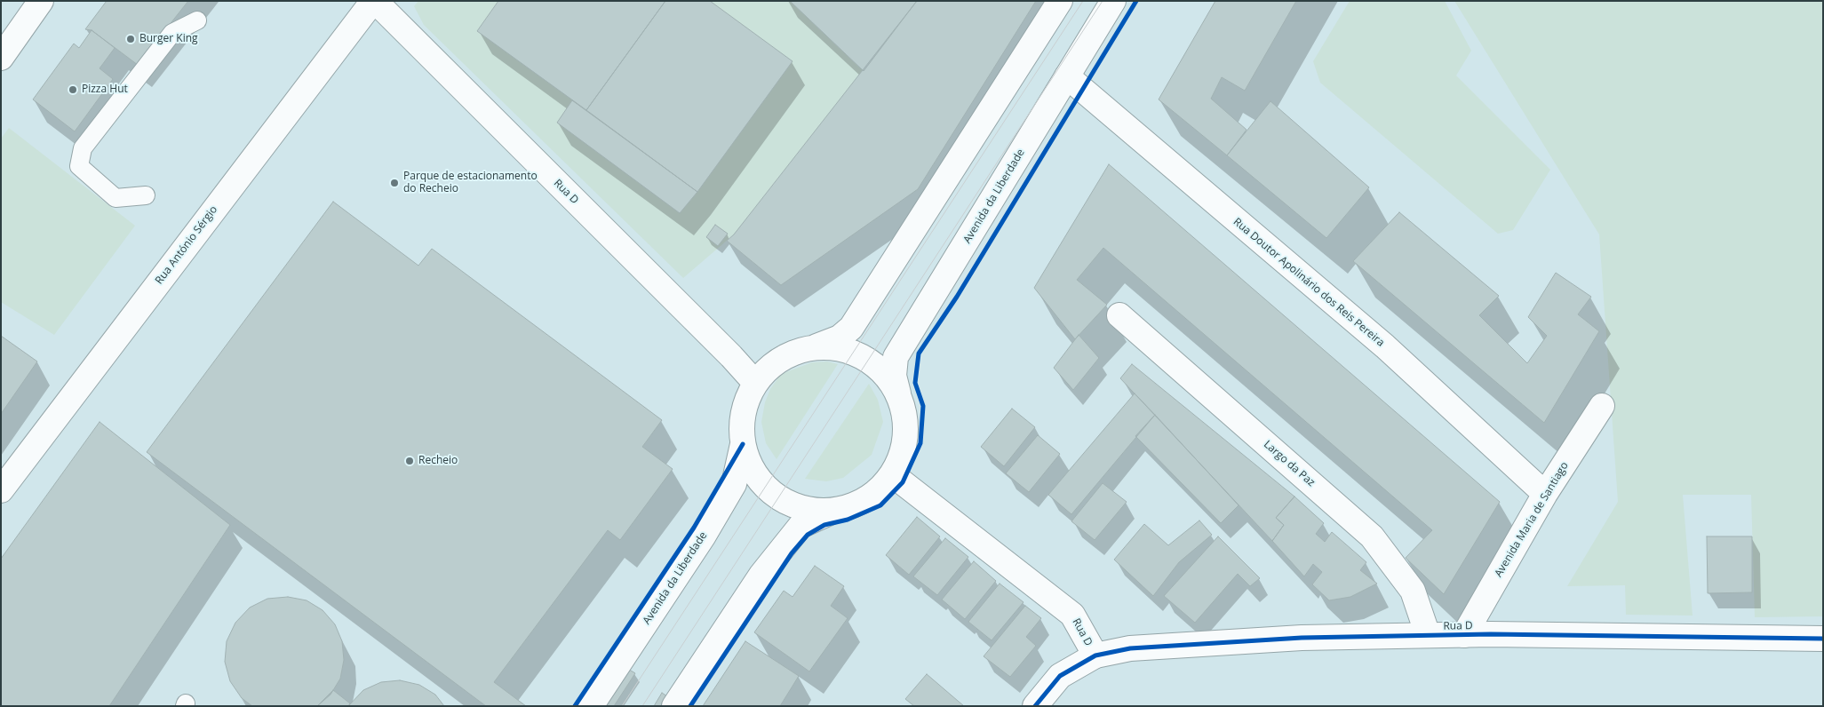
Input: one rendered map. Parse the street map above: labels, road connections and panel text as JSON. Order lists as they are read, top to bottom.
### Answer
{
  "streets": {
    "street": [
      "Rua D",
      "Avenida da Liberdade",
      "Rua António Sérgio",
      "Rua Doutor Apolinário dos Reis Pereira",
      "Largo da Paz",
      "Avenida Maria de Santiago"
    ]
  },
  "crossings": [
    ["Rua D", "Avenida da Liberdade"],
    ["Rua D", "Rua António Sérgio"],
    ["Rua D", "Largo da Paz"],
    ["Rua D", "Avenida Maria de Santiago"],
    ["Avenida da Liberdade", "Rua Doutor Apolinário dos Reis Pereira"],
    ["Rua Doutor Apolinário dos Reis Pereira", "Avenida Maria de Santiago"]
  ],
  "places": [
    "Burger King",
    "Pizza Hut",
    "Parque de estacionamento do Recheio",
    "Recheio"
  ]
}
